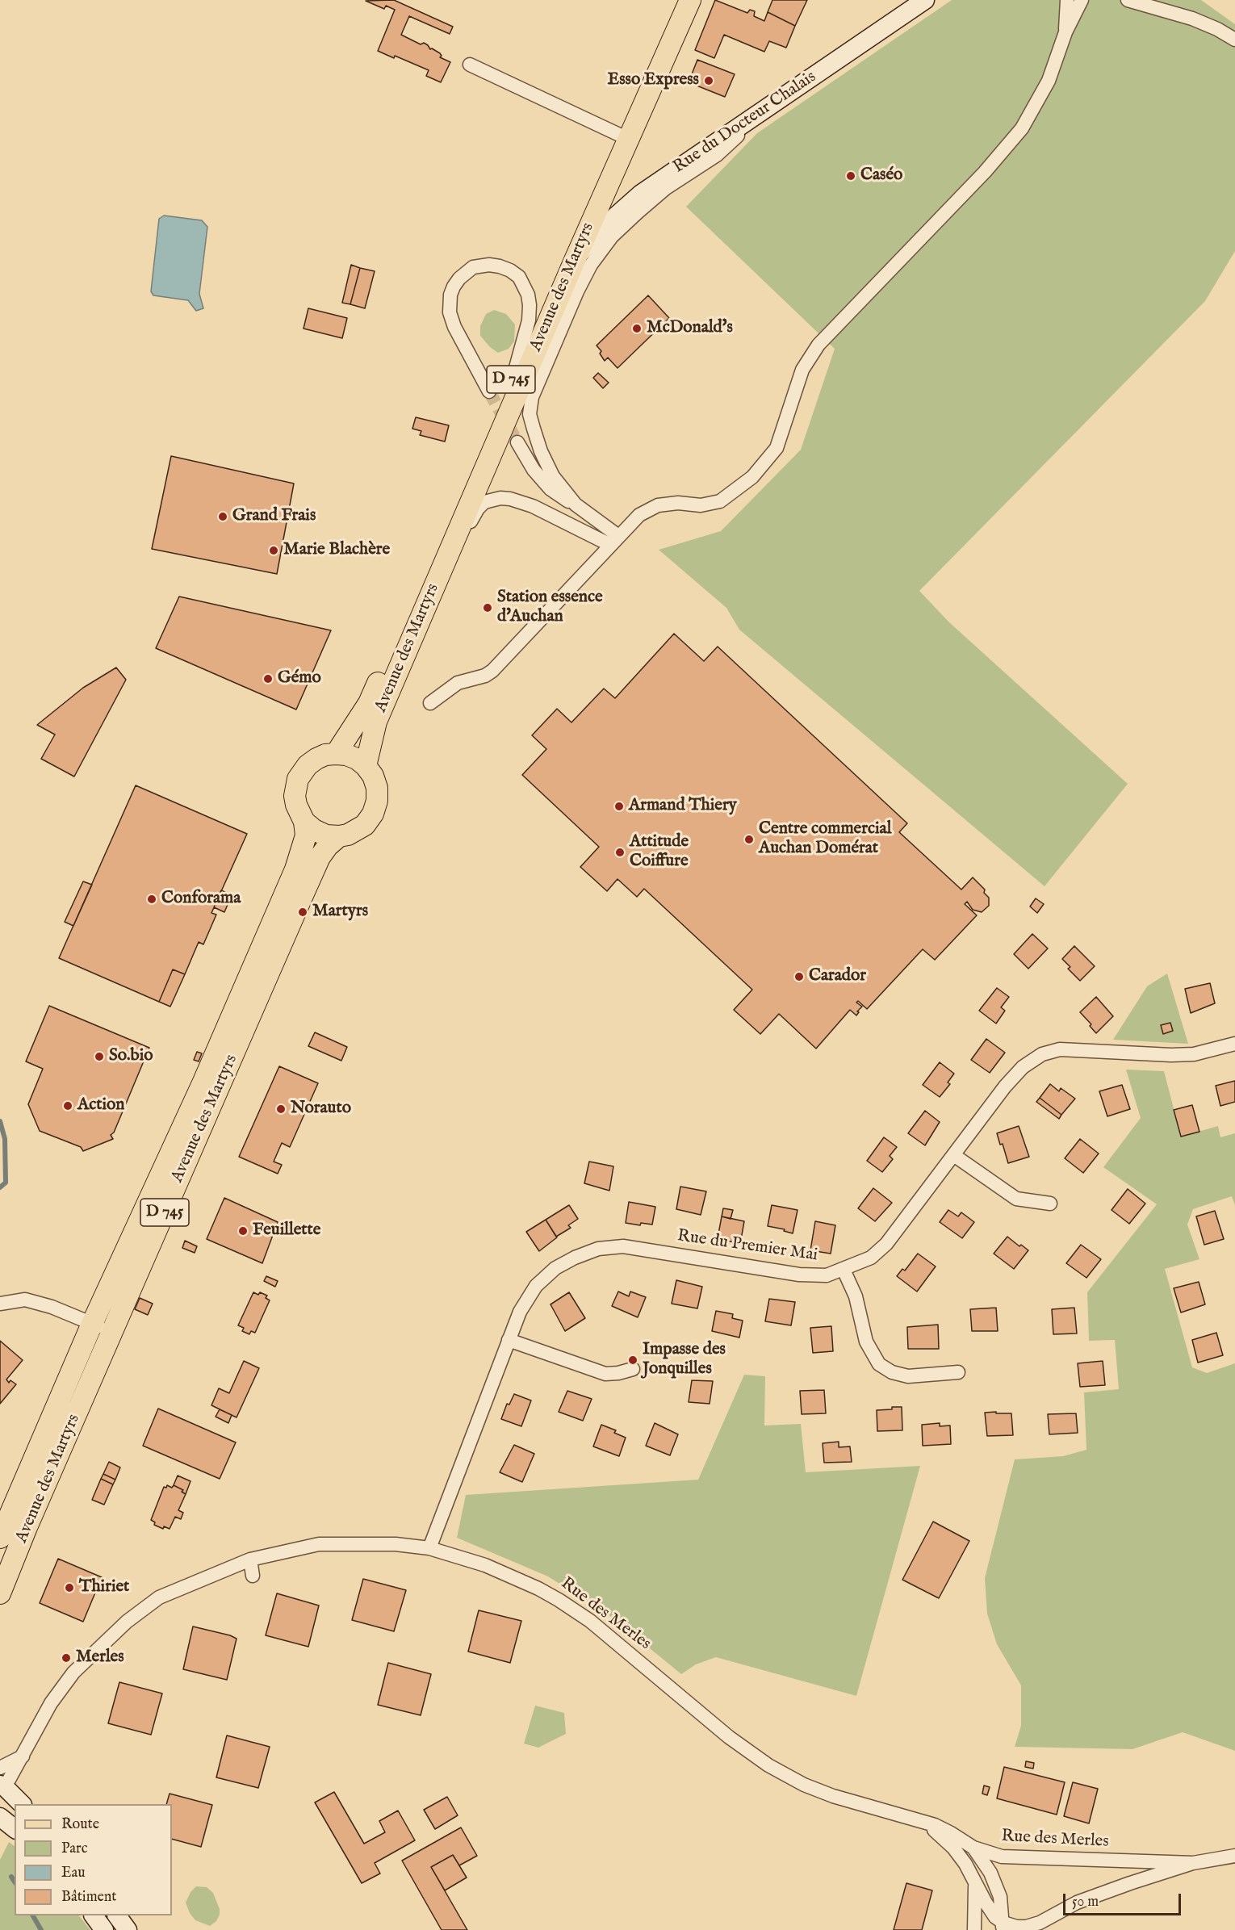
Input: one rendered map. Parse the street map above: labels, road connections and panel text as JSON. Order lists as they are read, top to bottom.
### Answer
{
  "streets": {
    "main road": ["Rue du Docteur Chalais", "Avenue des Martyrs", "D 745"],
    "street": ["Rue du Premier Mai", "Rue des Merles"]
  },
  "crossings": [
    ["Rue du Docteur Chalais", "Avenue des Martyrs"],
    ["Rue du Premier Mai", "Rue des Merles"]
  ],
  "places": [
    "Esso Express",
    "Caséo",
    "McDonald's",
    "Grand Frais",
    "Marie Blachère",
    "Station essence d'Auchan",
    "Gémo",
    "Armand Thiery",
    "Centre commercial Auchan Domérat",
    "Attitude Coiffure",
    "Conforama",
    "Martyrs",
    "Carador",
    "So.bio",
    "Action",
    "Norauto",
    "Feuillette",
    "Impasse des Jonquilles",
    "Thiriet",
    "Merles"
  ],
  "legend": [
    "Route",
    "Parc",
    "Eau",
    "Bâtiment"
  ],
  "scale_bar": "50 m"
}
